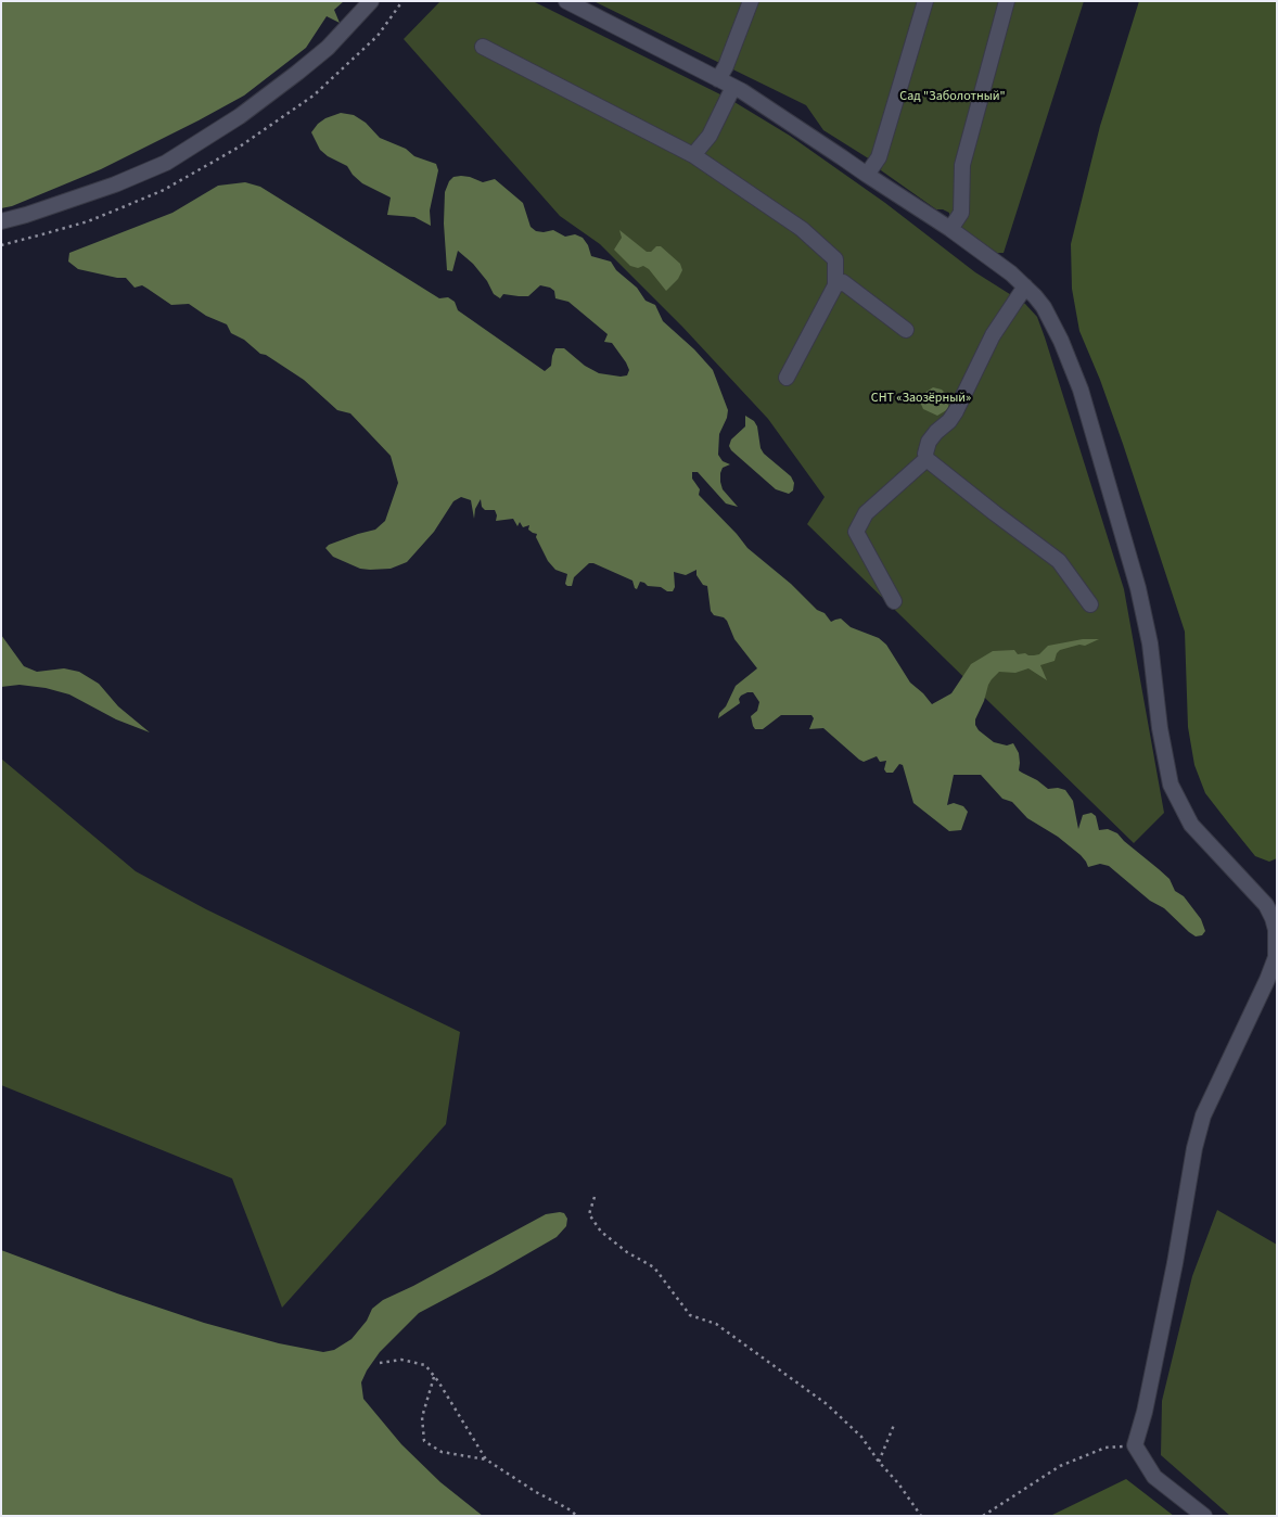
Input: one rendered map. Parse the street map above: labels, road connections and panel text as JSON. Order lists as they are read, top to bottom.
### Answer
{
  "parks": ["Сад \"Заболотный\"", "СНТ «Заозёрный»"]
}
